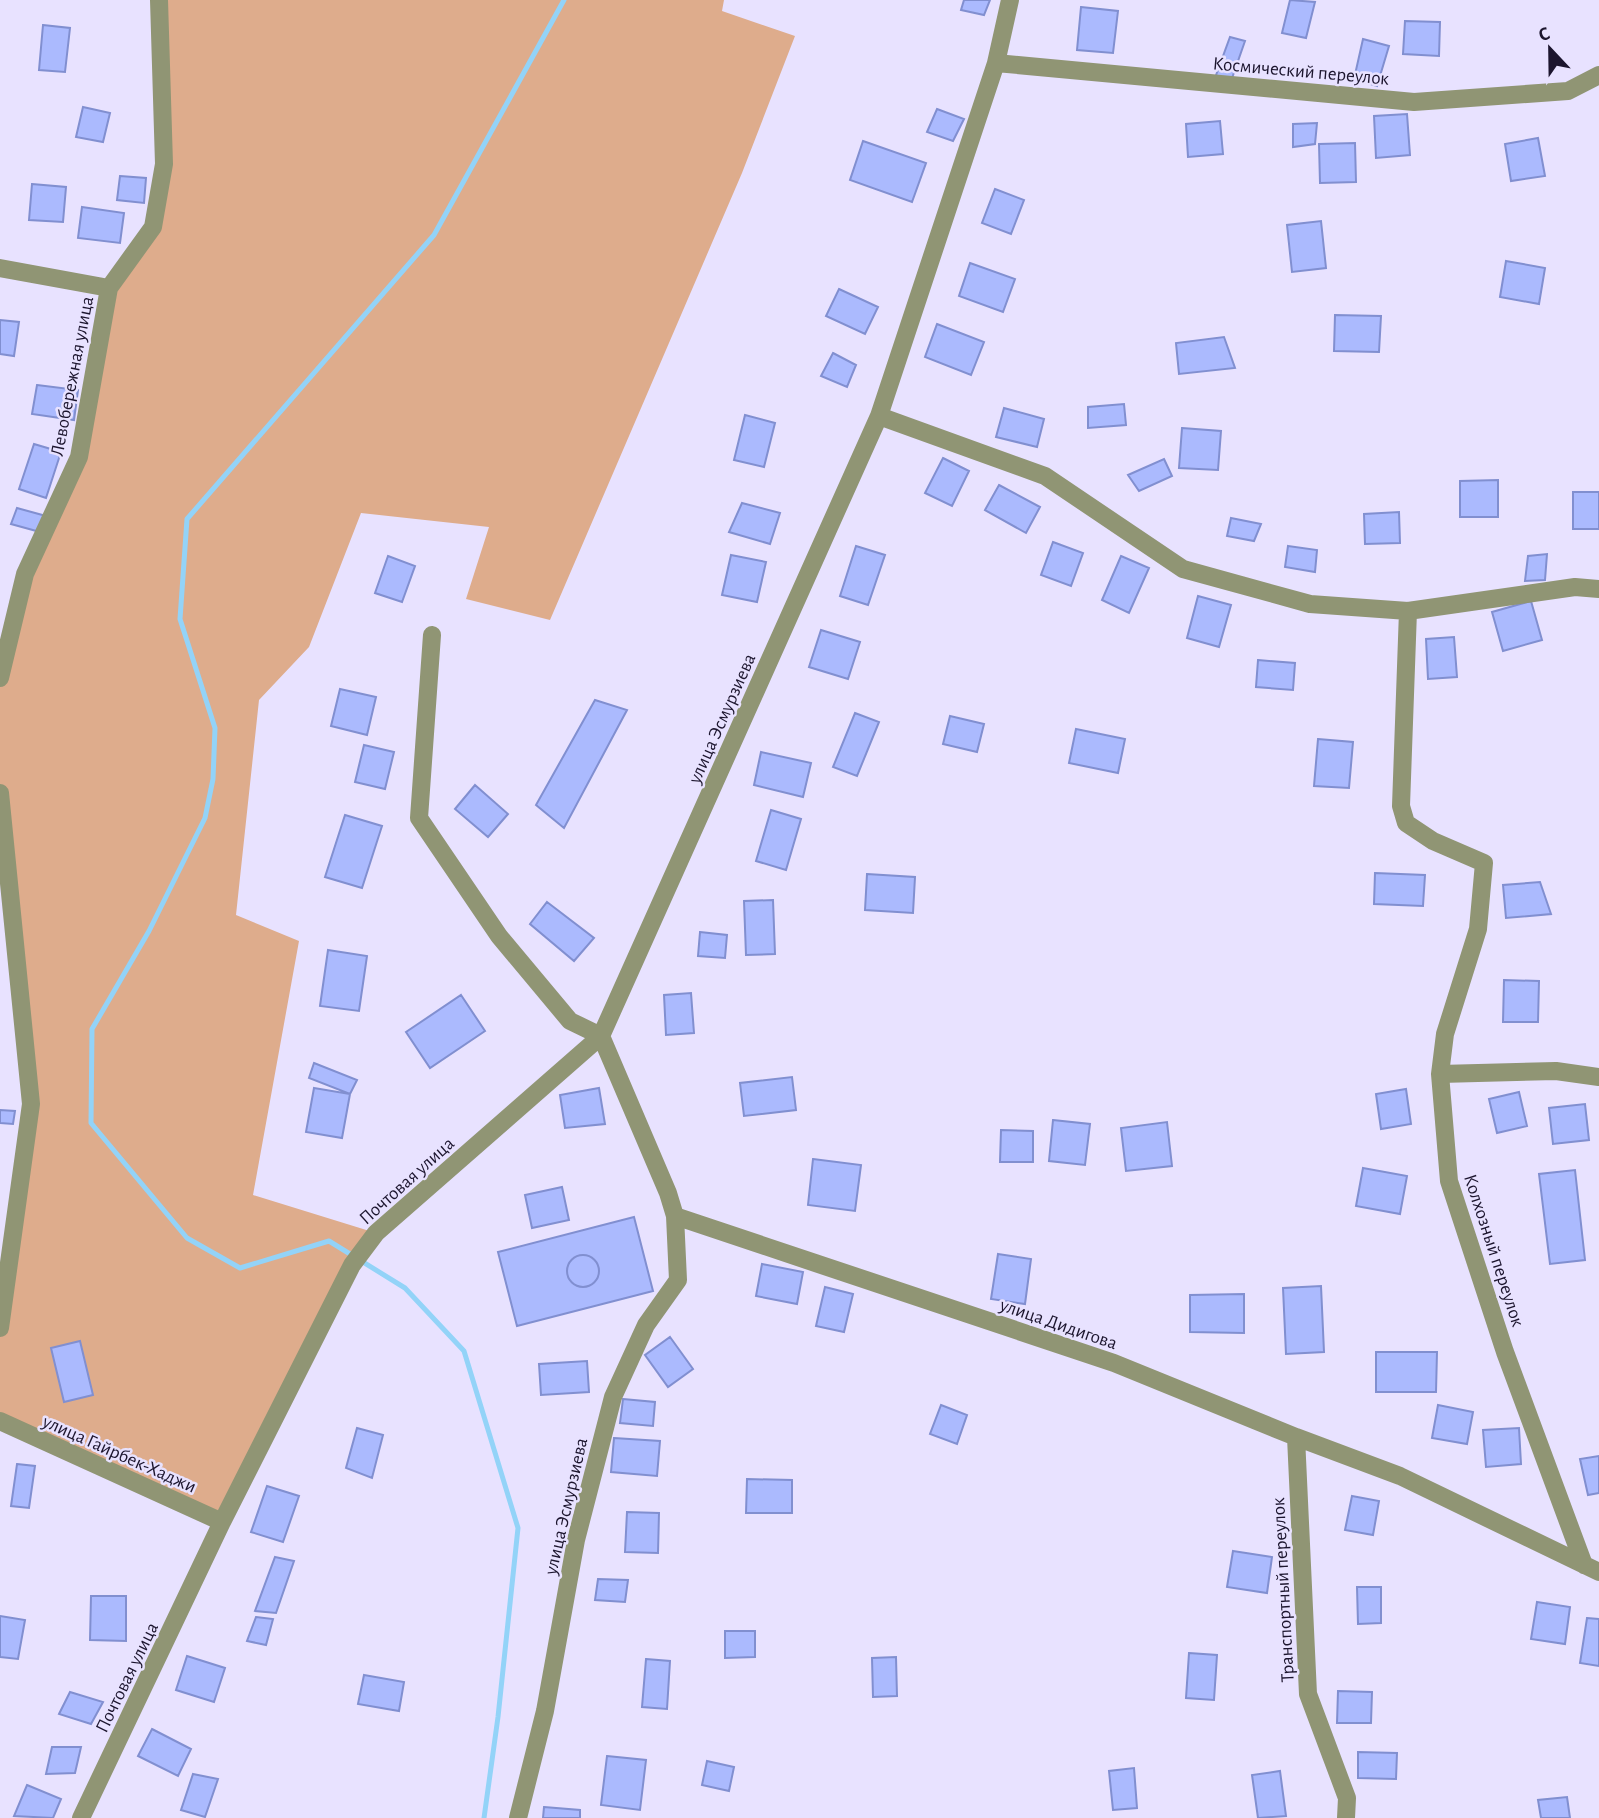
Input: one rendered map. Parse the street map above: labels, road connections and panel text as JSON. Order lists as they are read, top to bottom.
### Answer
{
  "streets": {
    "street": [
      "Космический переулок",
      "Левобережная улица",
      "улица Эсмурзиева",
      "Почтовая улица",
      "Колхозный переулок",
      "улица Дидигова",
      "улица Гайрбек-Хаджи",
      "Транспортный переулок"
    ]
  },
  "crossings": [
    ["Космический переулок", "улица Эсмурзиева"],
    ["улица Эсмурзиева", "Почтовая улица"],
    ["улица Эсмурзиева", "улица Дидигова"],
    ["Почтовая улица", "улица Гайрбек-Хаджи"],
    ["Колхозный переулок", "улица Дидигова"],
    ["улица Дидигова", "Транспортный переулок"]
  ],
  "north": "top"
}
